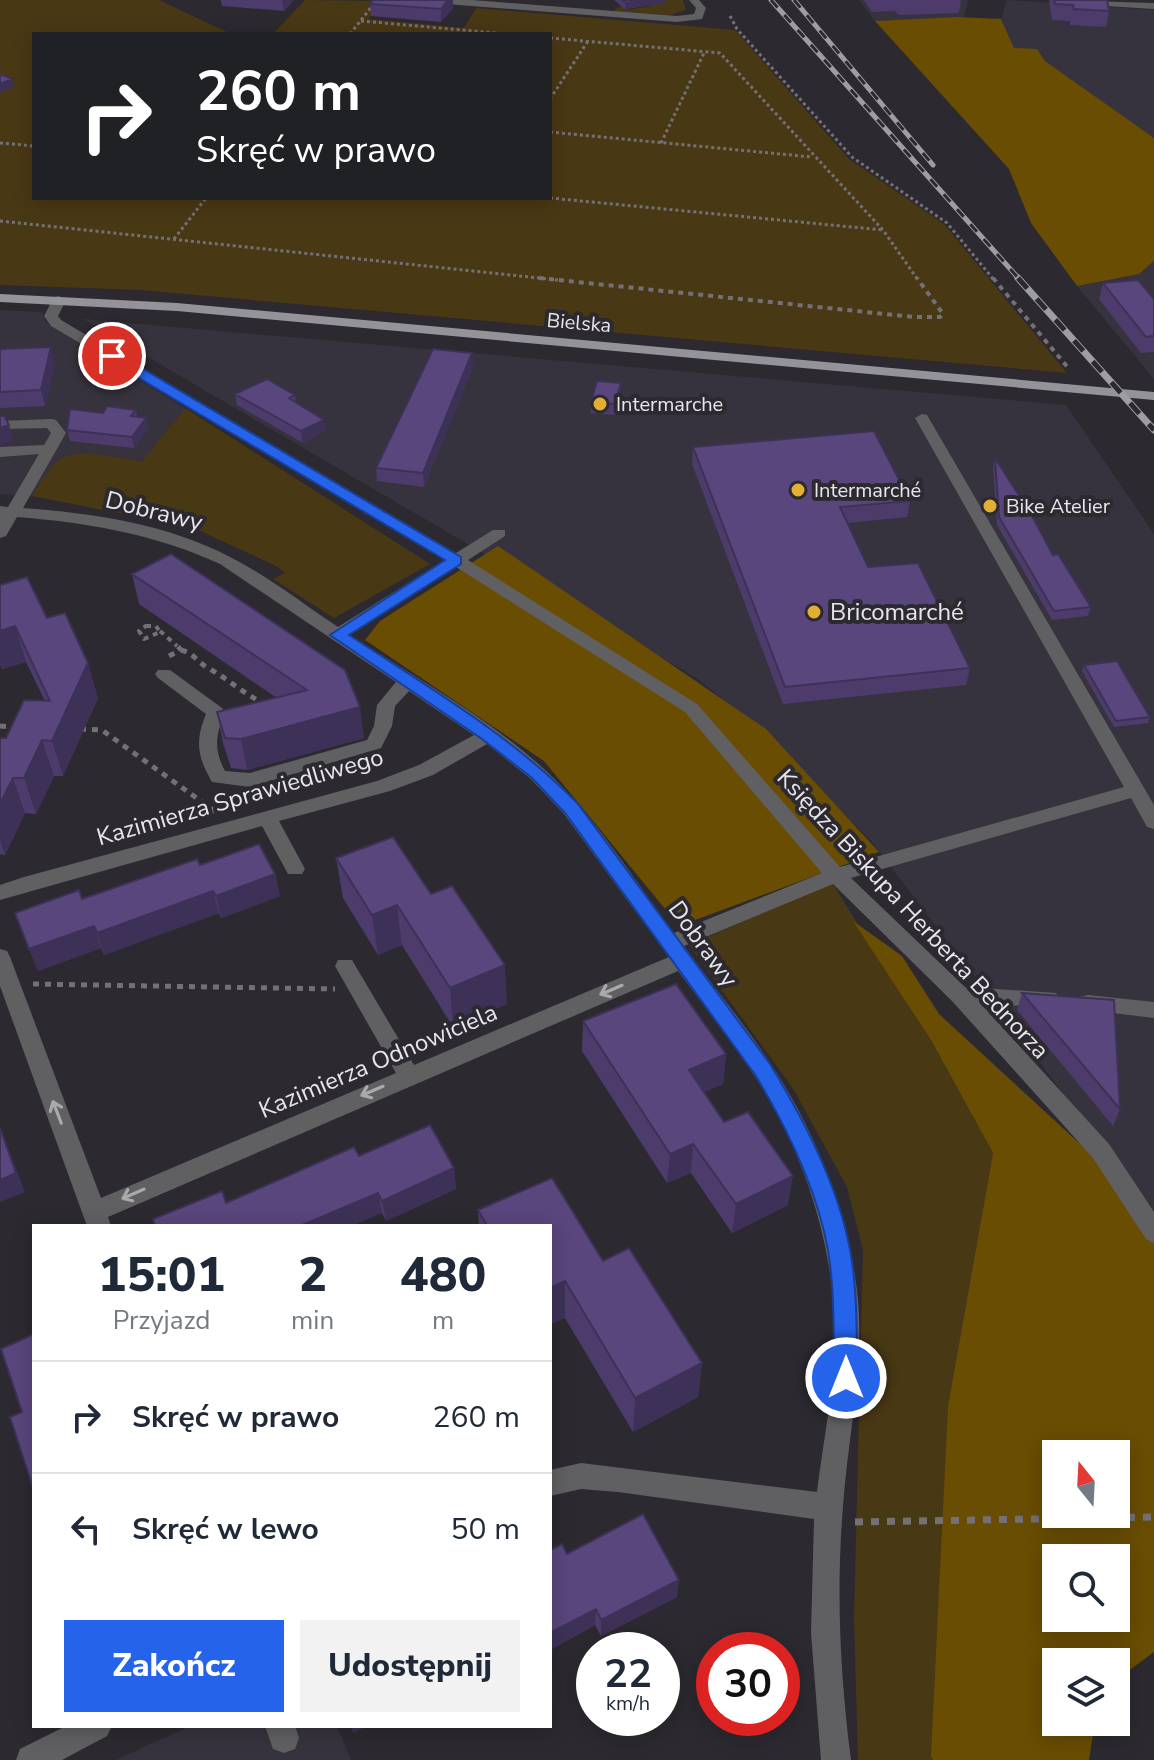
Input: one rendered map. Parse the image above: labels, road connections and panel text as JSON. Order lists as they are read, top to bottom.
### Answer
{
  "streets": {
    "main road": ["Bielska"],
    "street": [
      "Dobrawy",
      "Kazimierza Sprawiedliwego",
      "Księdza Biskupa Herberta Bednorza",
      "Kazimierza Odnowiciela"
    ]
  },
  "crossings": [
    ["Bielska", "Księdza Biskupa Herberta Bednorza"],
    ["Dobrawy", "Kazimierza Sprawiedliwego"],
    ["Dobrawy", "Kazimierza Odnowiciela"],
    ["Księdza Biskupa Herberta Bednorza", "Kazimierza Odnowiciela"]
  ],
  "one_way": ["Kazimierza Odnowiciela"],
  "places": [
    "Intermarche",
    "Intermarché",
    "Bike Atelier",
    "Bricomarché"
  ],
  "north": "top",
  "page": {
    "turn": ["260 m", "Skręć w prawo"],
    "eta": [
      "15:01",
      "Przyjazd",
      "2",
      "min",
      "480",
      "m"
    ],
    "list": [
      {
        "name": "Skręć w prawo",
        "value": "260 m"
      },
      {
        "name": "Skręć w lewo",
        "value": "50 m"
      }
    ],
    "buttons": ["Zakończ", "Udostępnij"],
    "speed": "22 km/h",
    "limit": "30"
  }
}
